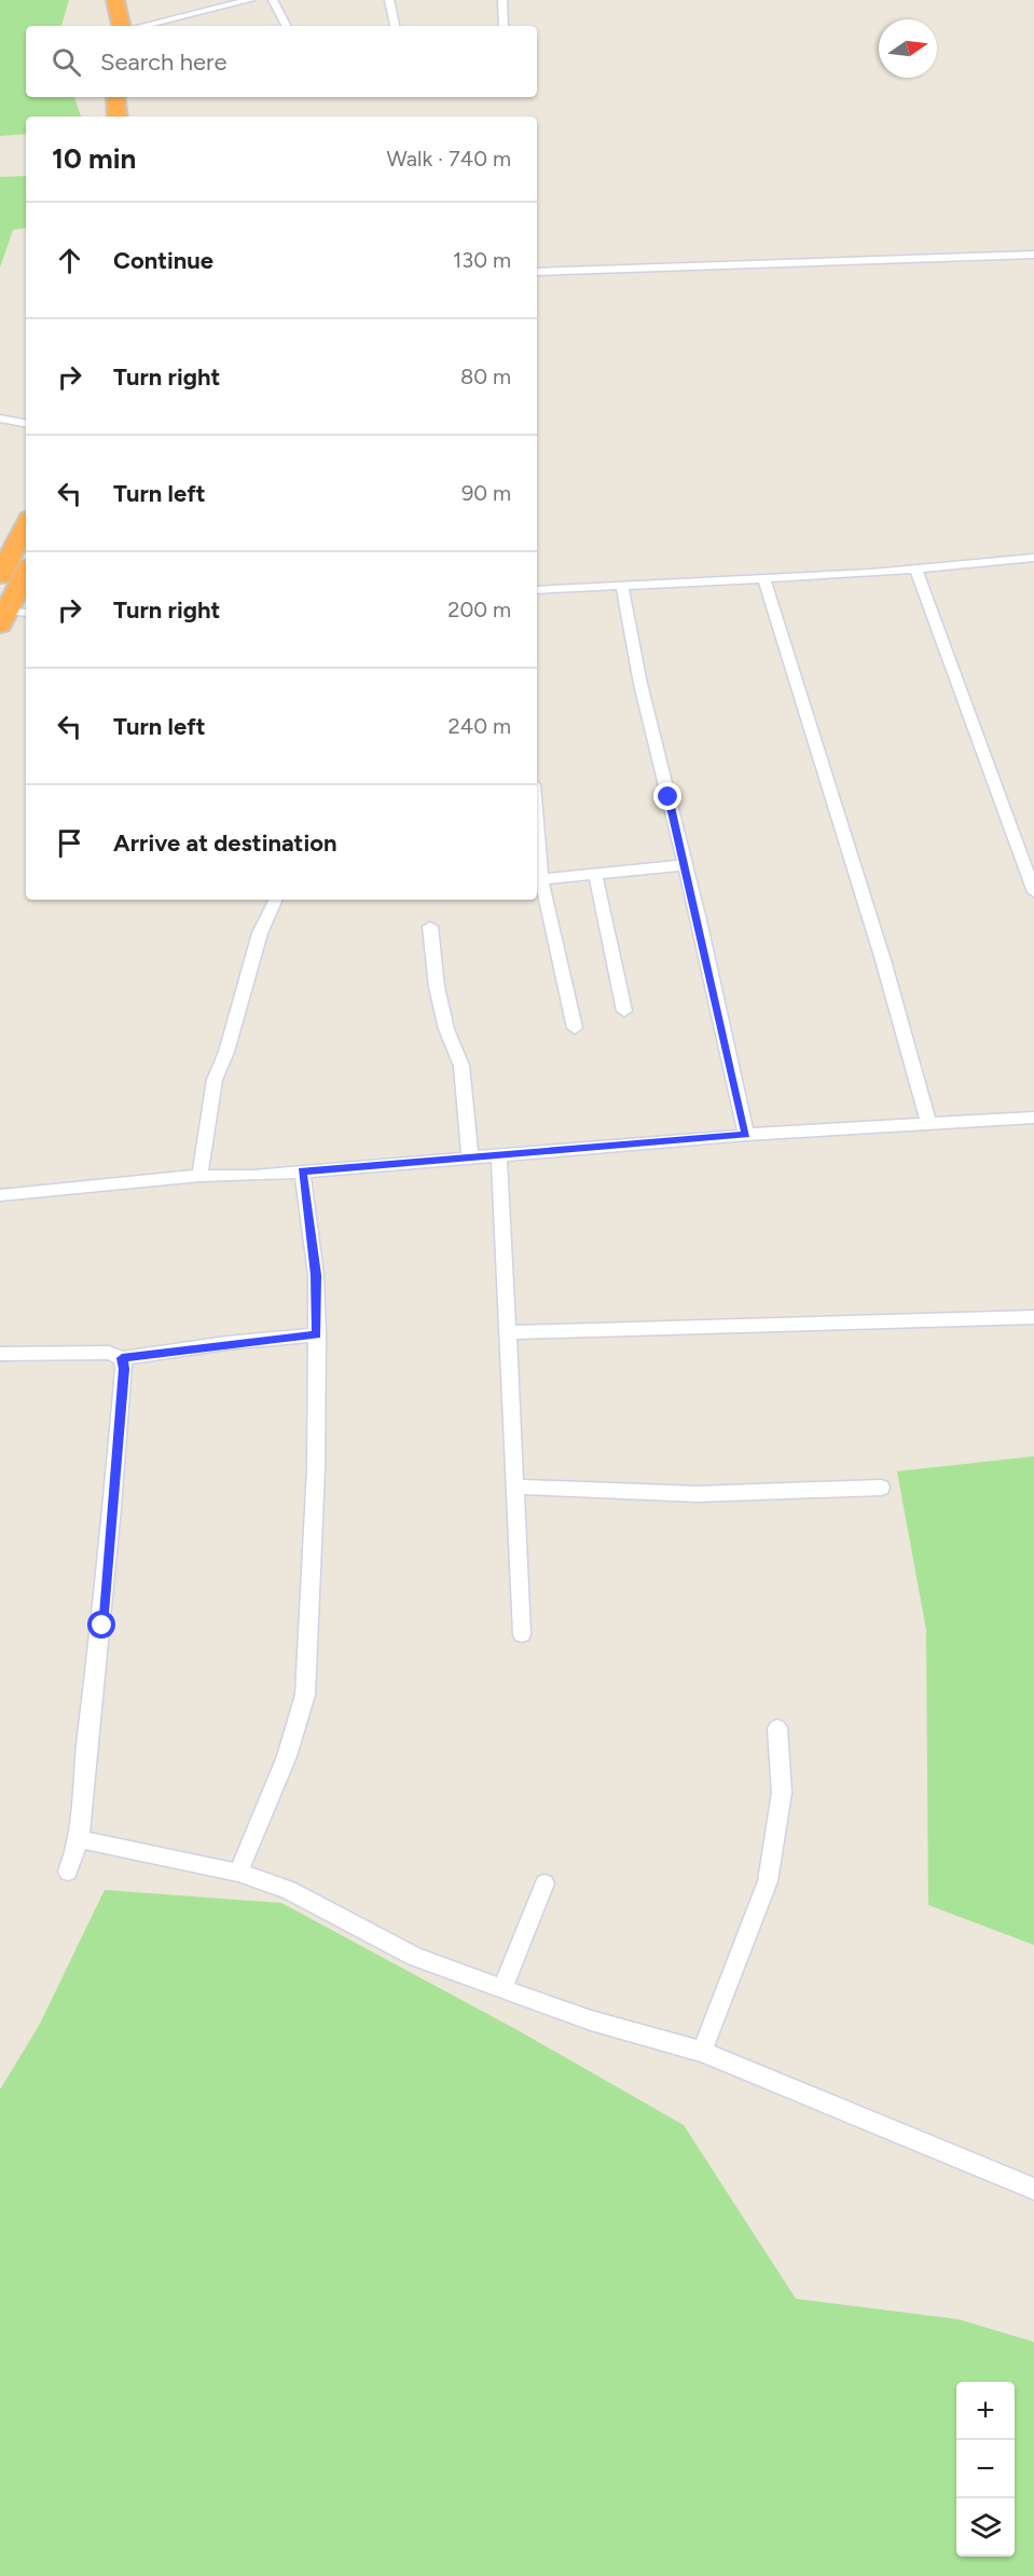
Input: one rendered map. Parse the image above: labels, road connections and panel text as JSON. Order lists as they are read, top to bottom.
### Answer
{
  "north": "right",
  "page": {
    "search": "Search here",
    "heading": ["10 min", "Walk · 740 m"],
    "list": [
      ["Continue", "130 m"],
      ["Turn right", "80 m"],
      ["Turn left", "90 m"],
      ["Turn right", "200 m"],
      ["Turn left", "240 m"],
      "Arrive at destination"
    ],
    "map_buttons": ["+", "−"]
  }
}
